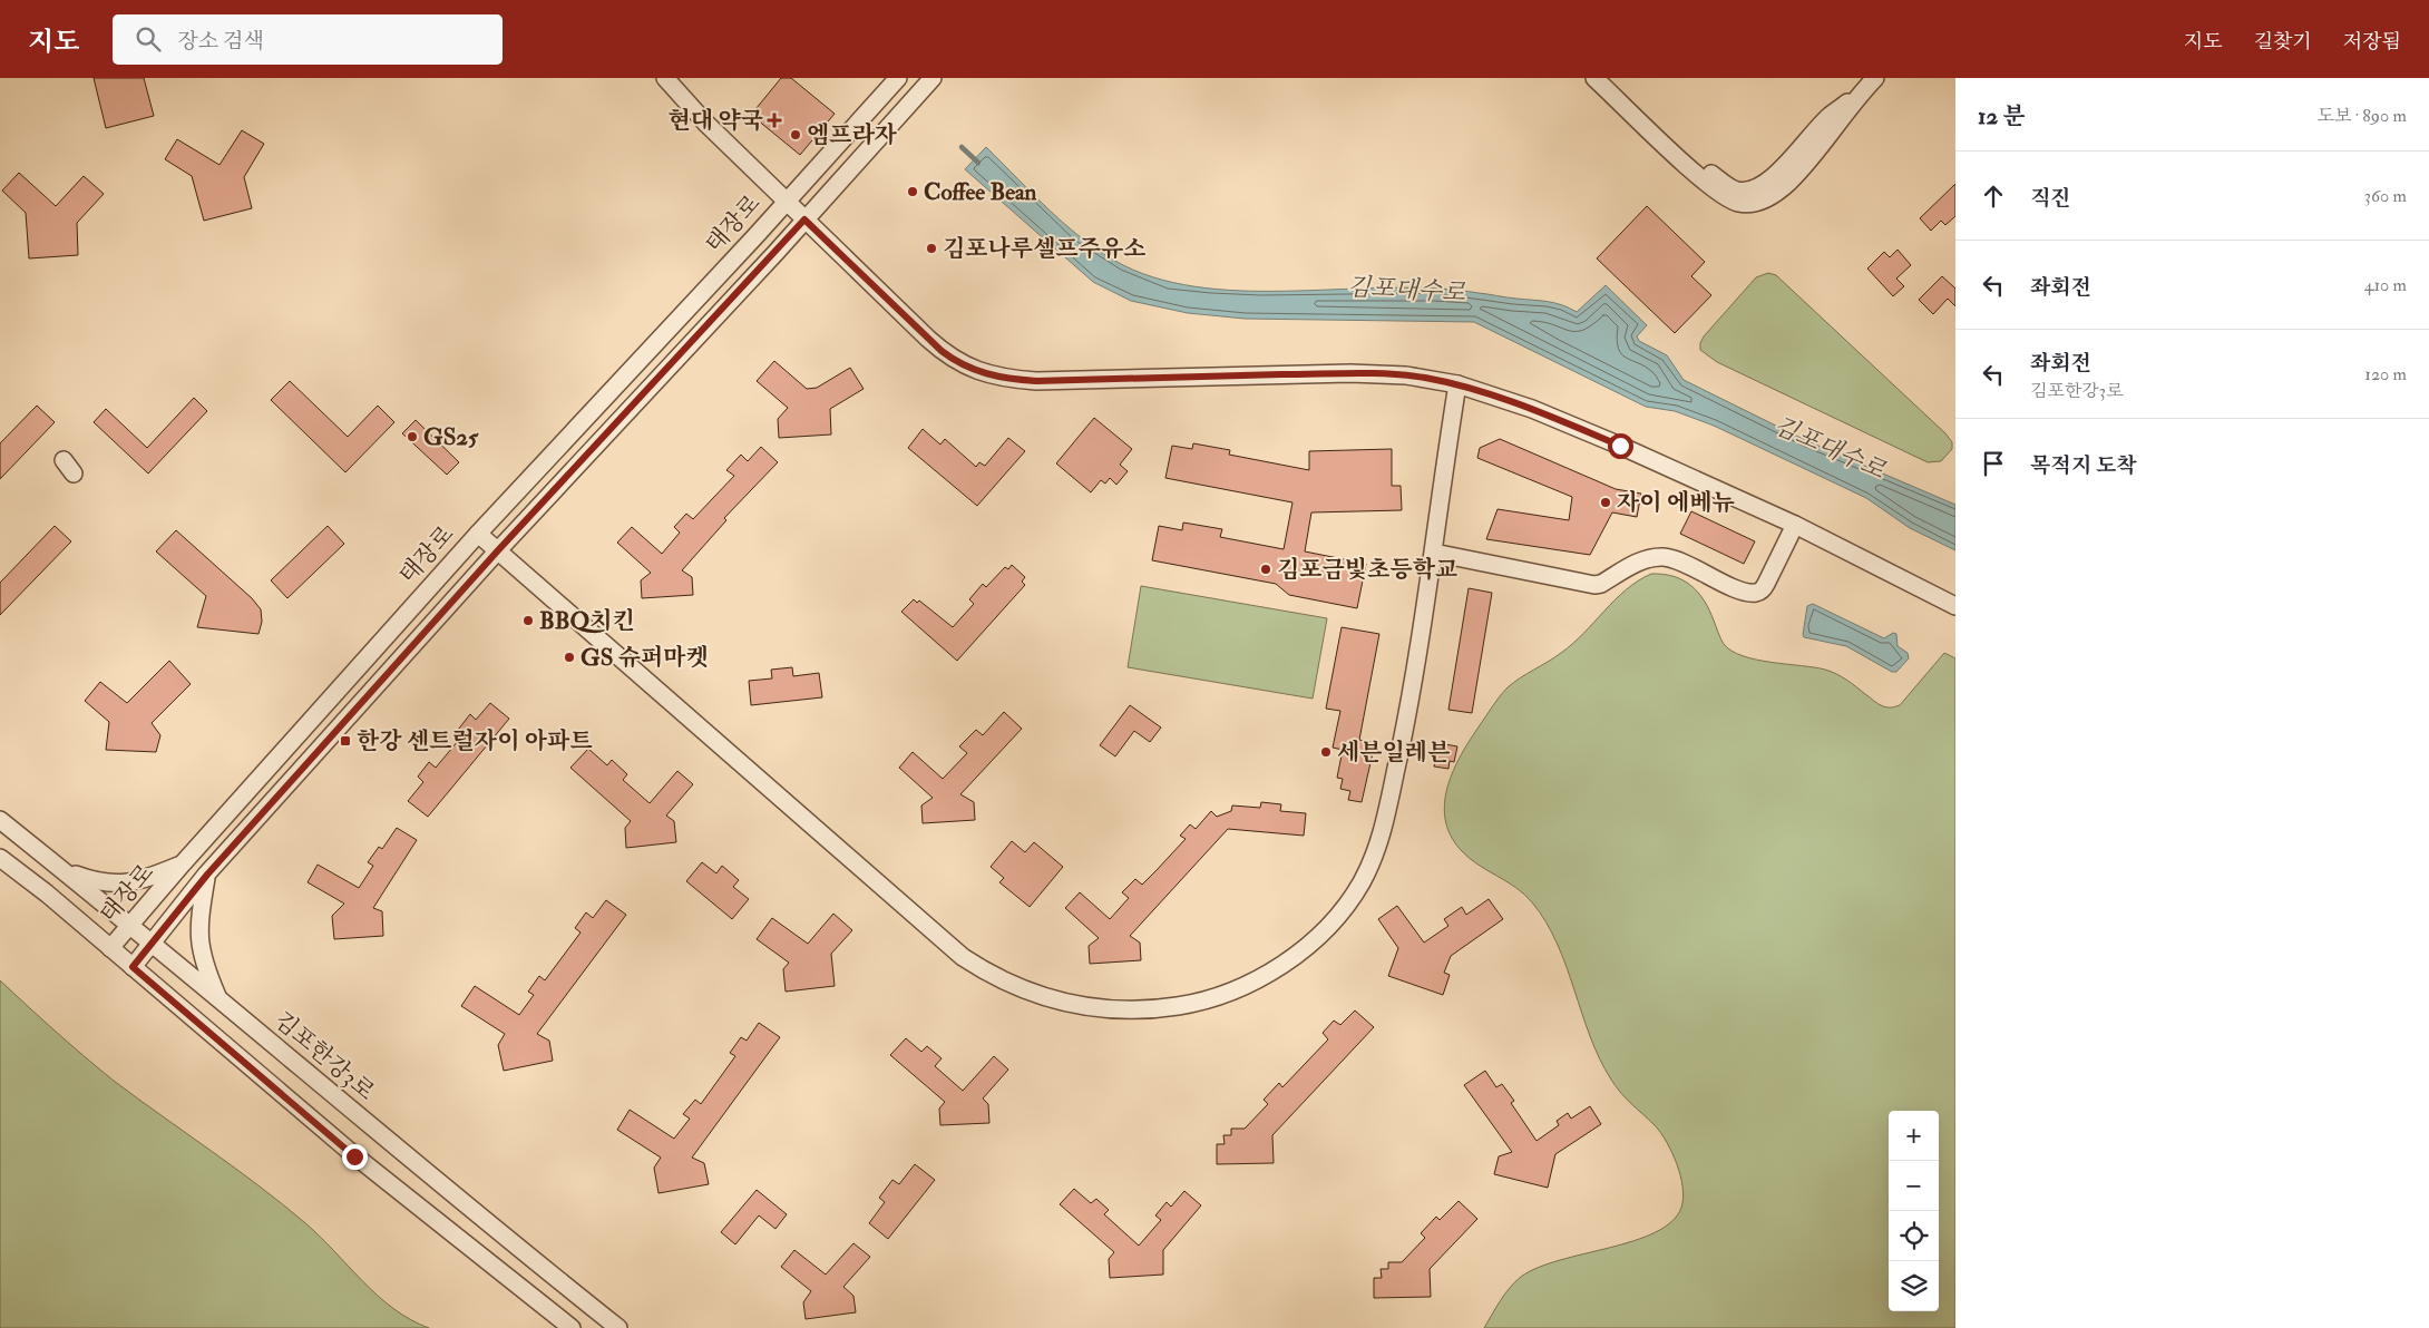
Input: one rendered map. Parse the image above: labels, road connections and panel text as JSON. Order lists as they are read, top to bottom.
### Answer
{
  "streets": {
    "street": ["태장로", "김포한강3로"]
  },
  "crossings": [
    ["태장로", "김포한강3로"]
  ],
  "water": ["김포대수로"],
  "places": {
    "health": ["현대 약국"],
    "other": [
      "엠프라자",
      "Coffee Bean",
      "김포나루셀프주유소",
      "GS25",
      "자이 에베뉴",
      "김포금빛초등학교",
      "BBQ치킨",
      "GS 슈퍼마켓",
      "세븐일레븐"
    ],
    "transit": ["한강 센트럴자이 아파트"]
  },
  "page": {
    "header": "지도",
    "search": "장소 검색",
    "nav": ["지도", "길찾기", "저장됨"],
    "heading": ["12 분", "도보 · 890 m"],
    "list": [
      ["직진", "360 m"],
      ["좌회전", "410 m"],
      ["좌회전", "김포한강3로", "120 m"],
      "목적지 도착"
    ],
    "map_buttons": ["+", "−"]
  }
}
